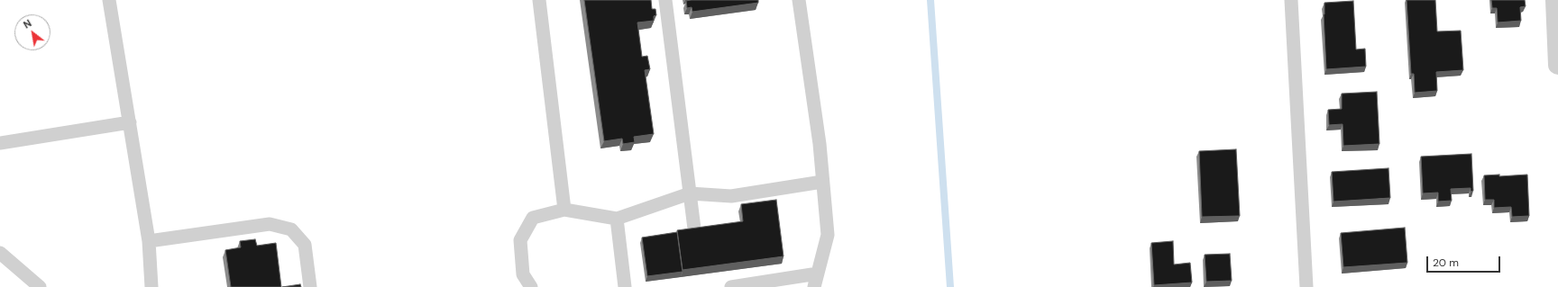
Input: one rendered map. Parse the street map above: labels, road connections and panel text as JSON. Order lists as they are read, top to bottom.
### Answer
{
  "scale_bar": "20 m",
  "north": "top left"
}
